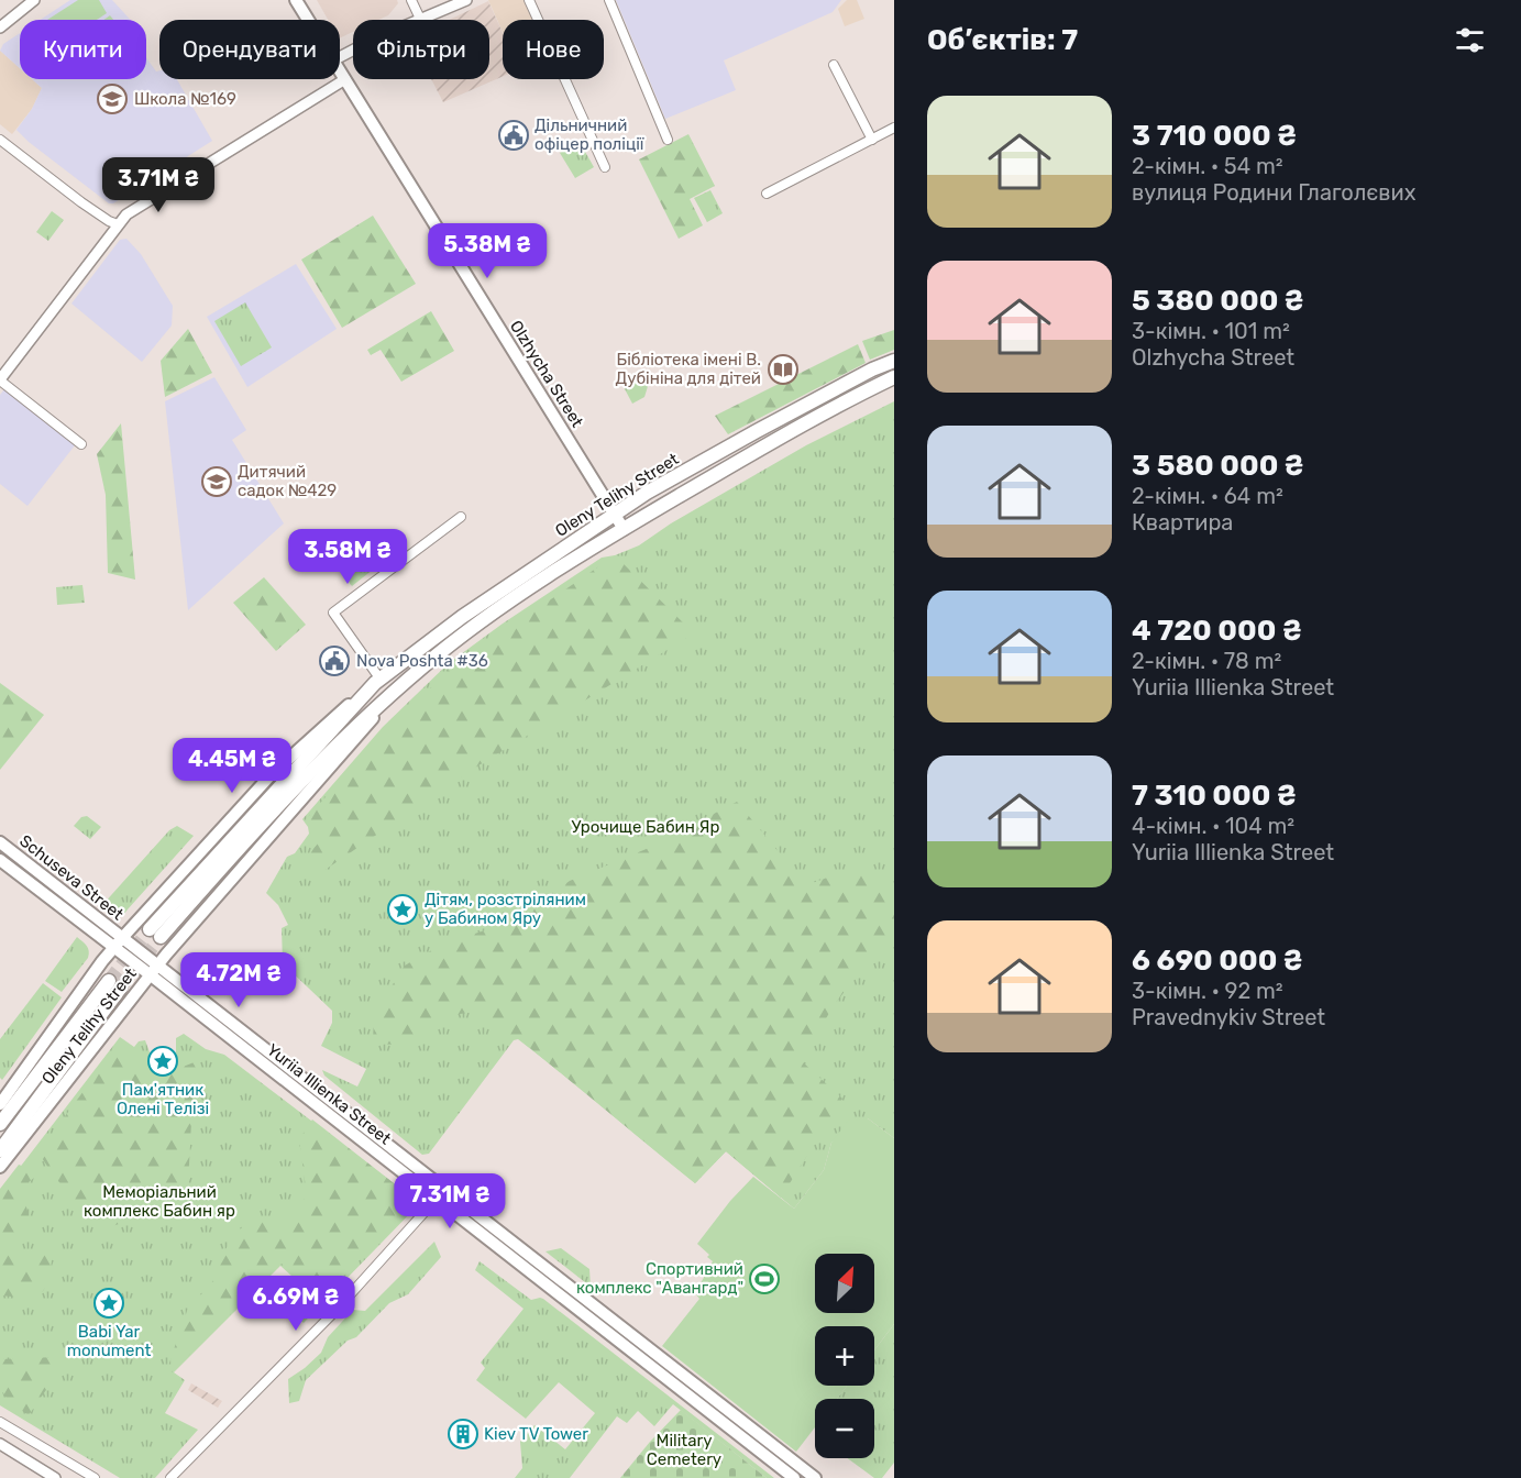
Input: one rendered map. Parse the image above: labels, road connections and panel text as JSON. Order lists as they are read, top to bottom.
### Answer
{
  "streets": {
    "main road": [
      "Olzhycha Street",
      "Oleny Telihy Street",
      "Schuseva Street",
      "Yuriia Illienka Street"
    ]
  },
  "crossings": [
    ["Olzhycha Street", "Oleny Telihy Street"],
    ["Oleny Telihy Street", "Schuseva Street"],
    ["Oleny Telihy Street", "Yuriia Illienka Street"]
  ],
  "parks": ["Урочище Бабин Яр", "Меморіальний комплекс Бабин яр", "Military Cemetery"],
  "places": {
    "school or university": ["Школа №169", "Дитячий садок №429"],
    "public building": ["Дільничний офіцер поліції", "Nova Poshta #36"],
    "library": ["Бібліотека імені В. Дубініна для дітей"],
    "place": ["Дітям, розстріляним у Бабином Яру", "Пам'ятник Олені Телізі", "Babi Yar monument"],
    "sports": ["Спортивний комплекс \"Авангард\""],
    "building": ["Kiev TV Tower"]
  },
  "north": "top right",
  "page": {
    "heading": "Об’єктів: 7",
    "chip": [
      "Купити",
      "Орендувати",
      "Фільтри",
      "Нове"
    ],
    "list": [
      {
        "name": "3 710 000 ₴",
        "note": "2-кімн. · 54 m² · вулиця Родини Глаголєвих"
      },
      {
        "name": "5 380 000 ₴",
        "note": "3-кімн. · 101 m² · Olzhycha Street"
      },
      {
        "name": "3 580 000 ₴",
        "note": "2-кімн. · 64 m² · Квартира"
      },
      {
        "name": "4 720 000 ₴",
        "note": "2-кімн. · 78 m² · Yuriia Illienka Street"
      },
      {
        "name": "7 310 000 ₴",
        "note": "4-кімн. · 104 m² · Yuriia Illienka Street"
      },
      {
        "name": "6 690 000 ₴",
        "note": "3-кімн. · 92 m² · Pravednykiv Street"
      }
    ],
    "price": [
      "3.71M ₴",
      "5.38M ₴",
      "3.58M ₴",
      "4.45M ₴",
      "4.72M ₴",
      "7.31M ₴",
      "6.69M ₴"
    ],
    "map_buttons": ["+", "−"]
  }
}
